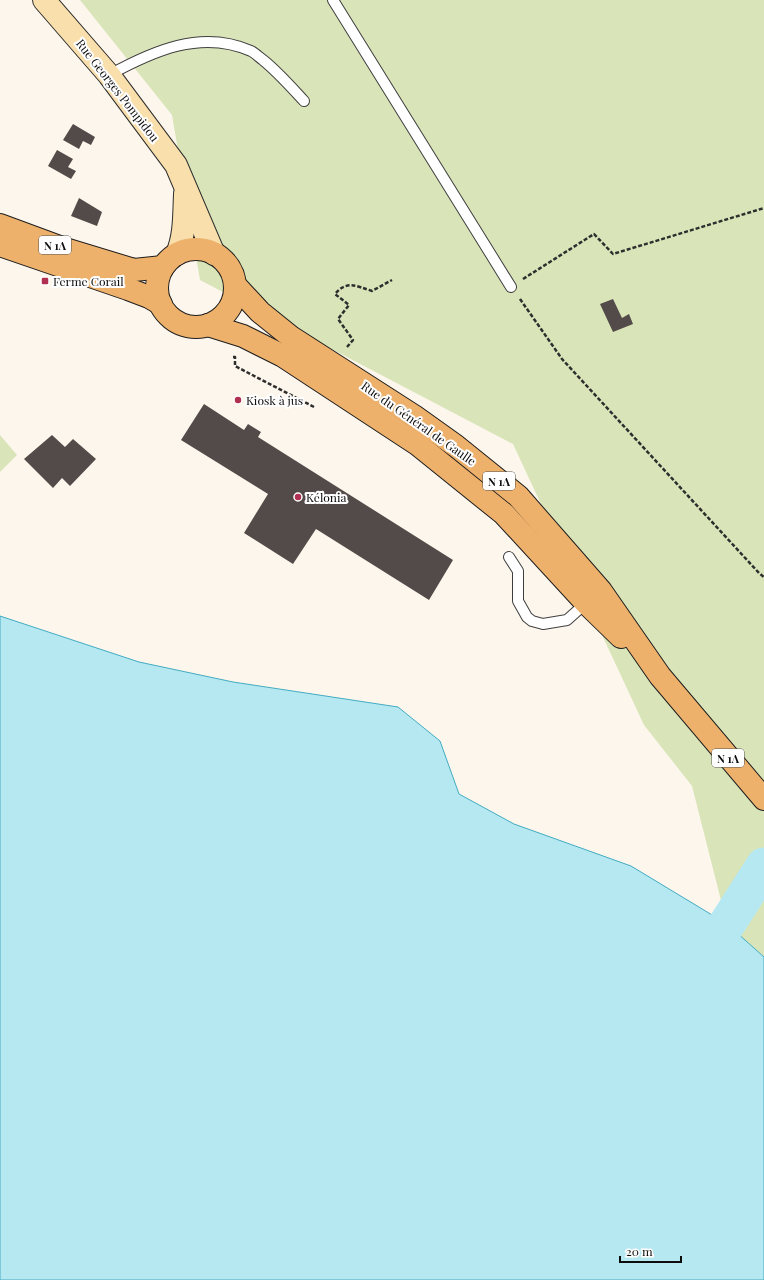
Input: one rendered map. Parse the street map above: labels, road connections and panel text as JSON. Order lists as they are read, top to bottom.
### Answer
{
  "streets": {
    "main road": ["Rue Georges Pompidou", "N 1A", "Rue du Général de Gaulle"]
  },
  "crossings": [
    ["Rue Georges Pompidou", "N 1A"],
    ["Rue Georges Pompidou", "Rue du Général de Gaulle"],
    ["N 1A", "Rue du Général de Gaulle"]
  ],
  "places": {
    "transit": ["Ferme Corail"],
    "other": ["Kiosk à jus", "Kélonia"]
  },
  "scale_bar": "20 m"
}
